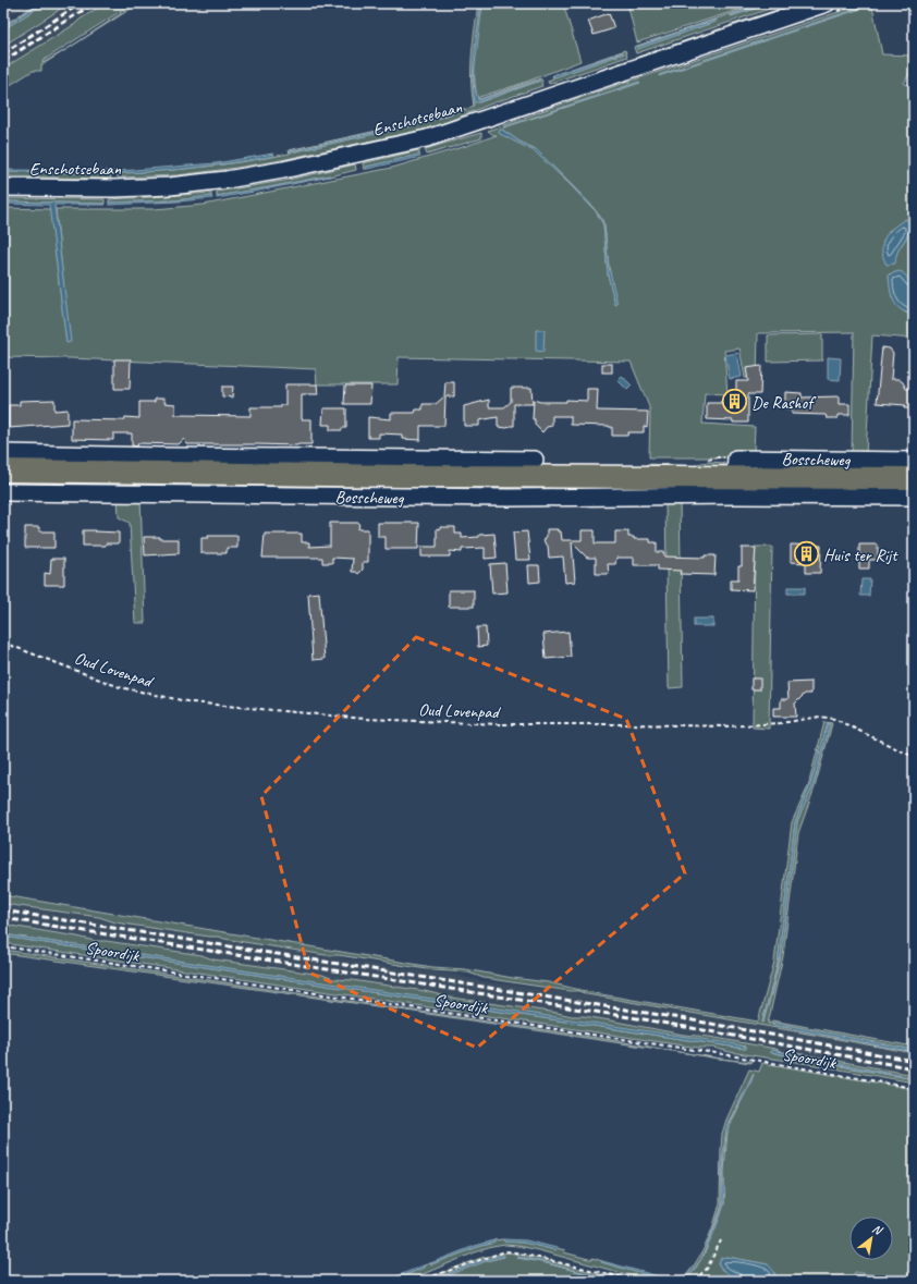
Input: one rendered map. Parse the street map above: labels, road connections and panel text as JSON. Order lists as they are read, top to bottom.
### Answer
{
  "streets": {
    "main road": ["Bosscheweg"],
    "street": ["Enschotsebaan"],
    "path": ["Oud Lovenpad", "Spoordijk"]
  },
  "places": {
    "building": ["De Rashof", "Huis ter Rijt"]
  },
  "north": "top right"
}
